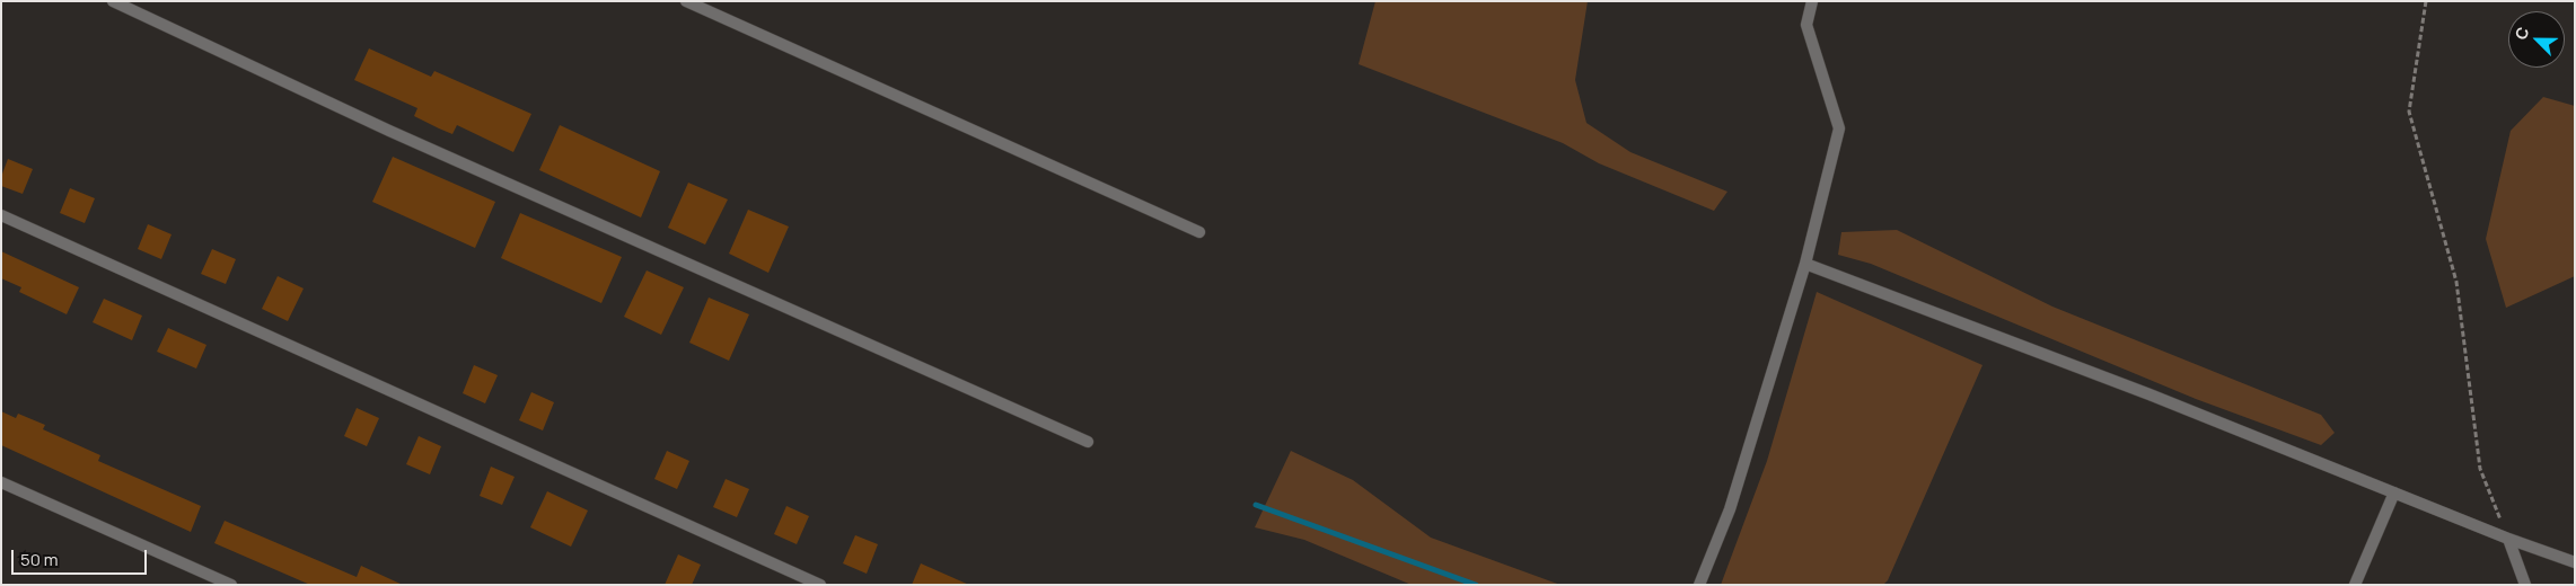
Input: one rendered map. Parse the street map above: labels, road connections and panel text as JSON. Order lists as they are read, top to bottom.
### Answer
{
  "scale_bar": "50 m",
  "north": "top left"
}
